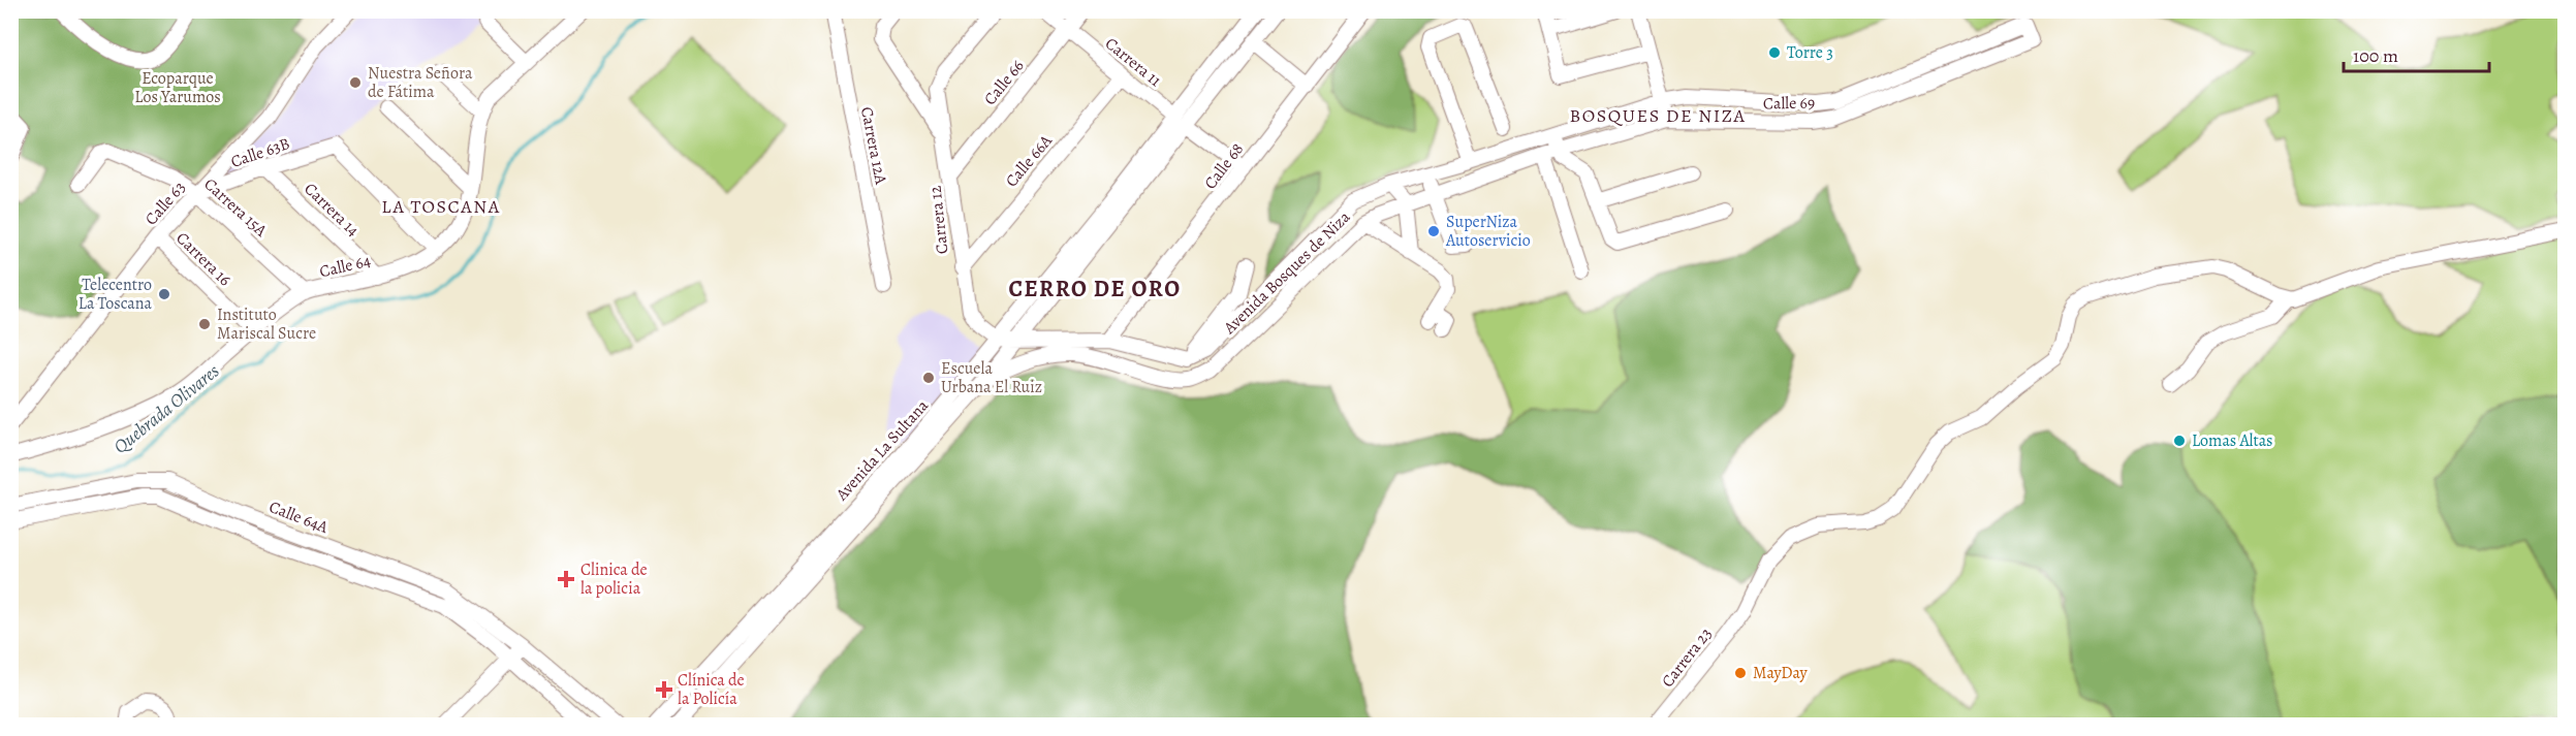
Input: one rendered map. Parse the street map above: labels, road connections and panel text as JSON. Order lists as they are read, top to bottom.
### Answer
{
  "streets": {
    "street": [
      "Carrera 11",
      "Calle 66",
      "Calle 69",
      "Carrera 12A",
      "Calle 63B",
      "Calle 66A",
      "Calle 68",
      "Calle 63",
      "Carrera 15A",
      "Carrera 14",
      "Carrera 12",
      "Carrera 16",
      "Calle 64",
      "Avenida Bosques de Niza",
      "Avenida La Sultana",
      "Calle 64A",
      "Carrera 23"
    ]
  },
  "crossings": [
    ["Carrera 11", "Calle 66"],
    ["Carrera 11", "Calle 66A"],
    ["Carrera 11", "Avenida La Sultana"],
    ["Calle 66", "Carrera 12"],
    ["Calle 69", "Avenida Bosques de Niza"],
    ["Calle 63B", "Calle 63"],
    ["Calle 63B", "Carrera 15A"],
    ["Calle 63B", "Carrera 14"],
    ["Calle 63B", "Calle 64"],
    ["Calle 66A", "Carrera 12"],
    ["Calle 63", "Carrera 15A"],
    ["Calle 63", "Carrera 16"],
    ["Carrera 15A", "Calle 64"],
    ["Carrera 14", "Calle 64"],
    ["Carrera 12", "Avenida La Sultana"],
    ["Carrera 16", "Calle 64"],
    ["Avenida Bosques de Niza", "Avenida La Sultana"]
  ],
  "districts": ["BOSQUES DE NIZA", "LA TOSCANA", "CERRO DE ORO"],
  "water": ["Quebrada Olivares"],
  "parks": ["Ecoparque Los Yarumos"],
  "places": {
    "other": [
      "Torre 3",
      "Nuestra Señora de Fátima",
      "SuperNiza Autoservicio",
      "Telecentro La Toscana",
      "Instituto Mariscal Sucre",
      "Escuela Urbana El Ruiz",
      "Lomas Altas",
      "MayDay"
    ],
    "health": ["Clinica de la policia", "Clínica de la Policía"]
  },
  "scale_bar": "100 m"
}
